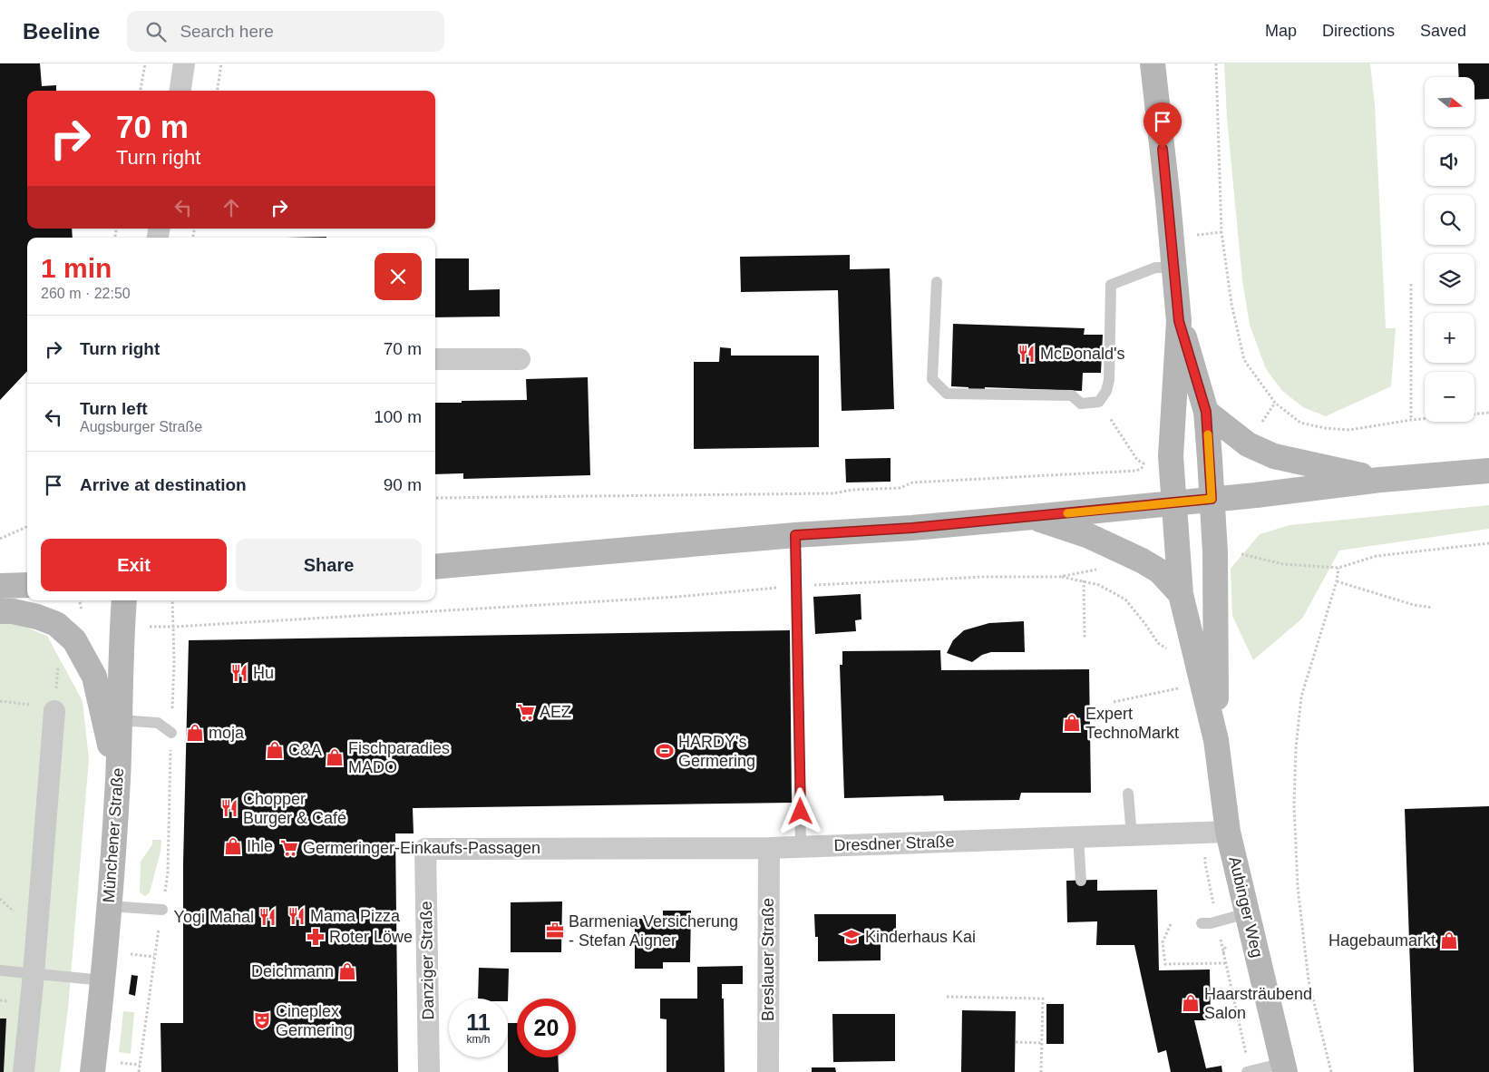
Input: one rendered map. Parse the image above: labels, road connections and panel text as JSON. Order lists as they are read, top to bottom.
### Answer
{
  "streets": {
    "street": [
      "Münchener Straße",
      "Dresdner Straße",
      "Aubinger Weg",
      "Breslauer Straße",
      "Danziger Straße"
    ]
  },
  "crossings": [
    ["Dresdner Straße", "Aubinger Weg"],
    ["Dresdner Straße", "Breslauer Straße"],
    ["Dresdner Straße", "Danziger Straße"]
  ],
  "places": {
    "restaurant": [
      "McDonald's",
      "Hu",
      "Chopper Burger & Café",
      "Mama Pizza",
      "Yogi Mahal"
    ],
    "supermarket": ["AEZ", "Germeringer-Einkaufs-Passagen"],
    "shop": [
      "Expert TechnoMarkt",
      "moja",
      "C&A",
      "Fischparadies MADO",
      "Ihle",
      "Hagebaumarkt",
      "Deichmann",
      "Haarsträubend Salon"
    ],
    "sports": ["HARDY's Germering"],
    "office": ["Barmenia Versicherung - Stefan Aigner"],
    "pharmacy": ["Roter Löwe"],
    "school or university": ["Kinderhaus Kai"],
    "theatre": ["Cineplex Germering"]
  },
  "north": "right",
  "page": {
    "header": "Beeline",
    "search": "Search here",
    "nav": ["Map", "Directions", "Saved"],
    "map_buttons": ["+", "−"],
    "turn": ["70 m", "Turn right"],
    "heading": ["1 min", "260 m · 22:50"],
    "list": [
      {
        "name": "Turn right",
        "value": "70 m"
      },
      {
        "name": "Turn left",
        "note": "Augsburger Straße",
        "value": "100 m"
      },
      {
        "name": "Arrive at destination",
        "value": "90 m"
      }
    ],
    "buttons": ["Exit", "Share"],
    "speed": "11 km/h",
    "limit": "20"
  }
}
